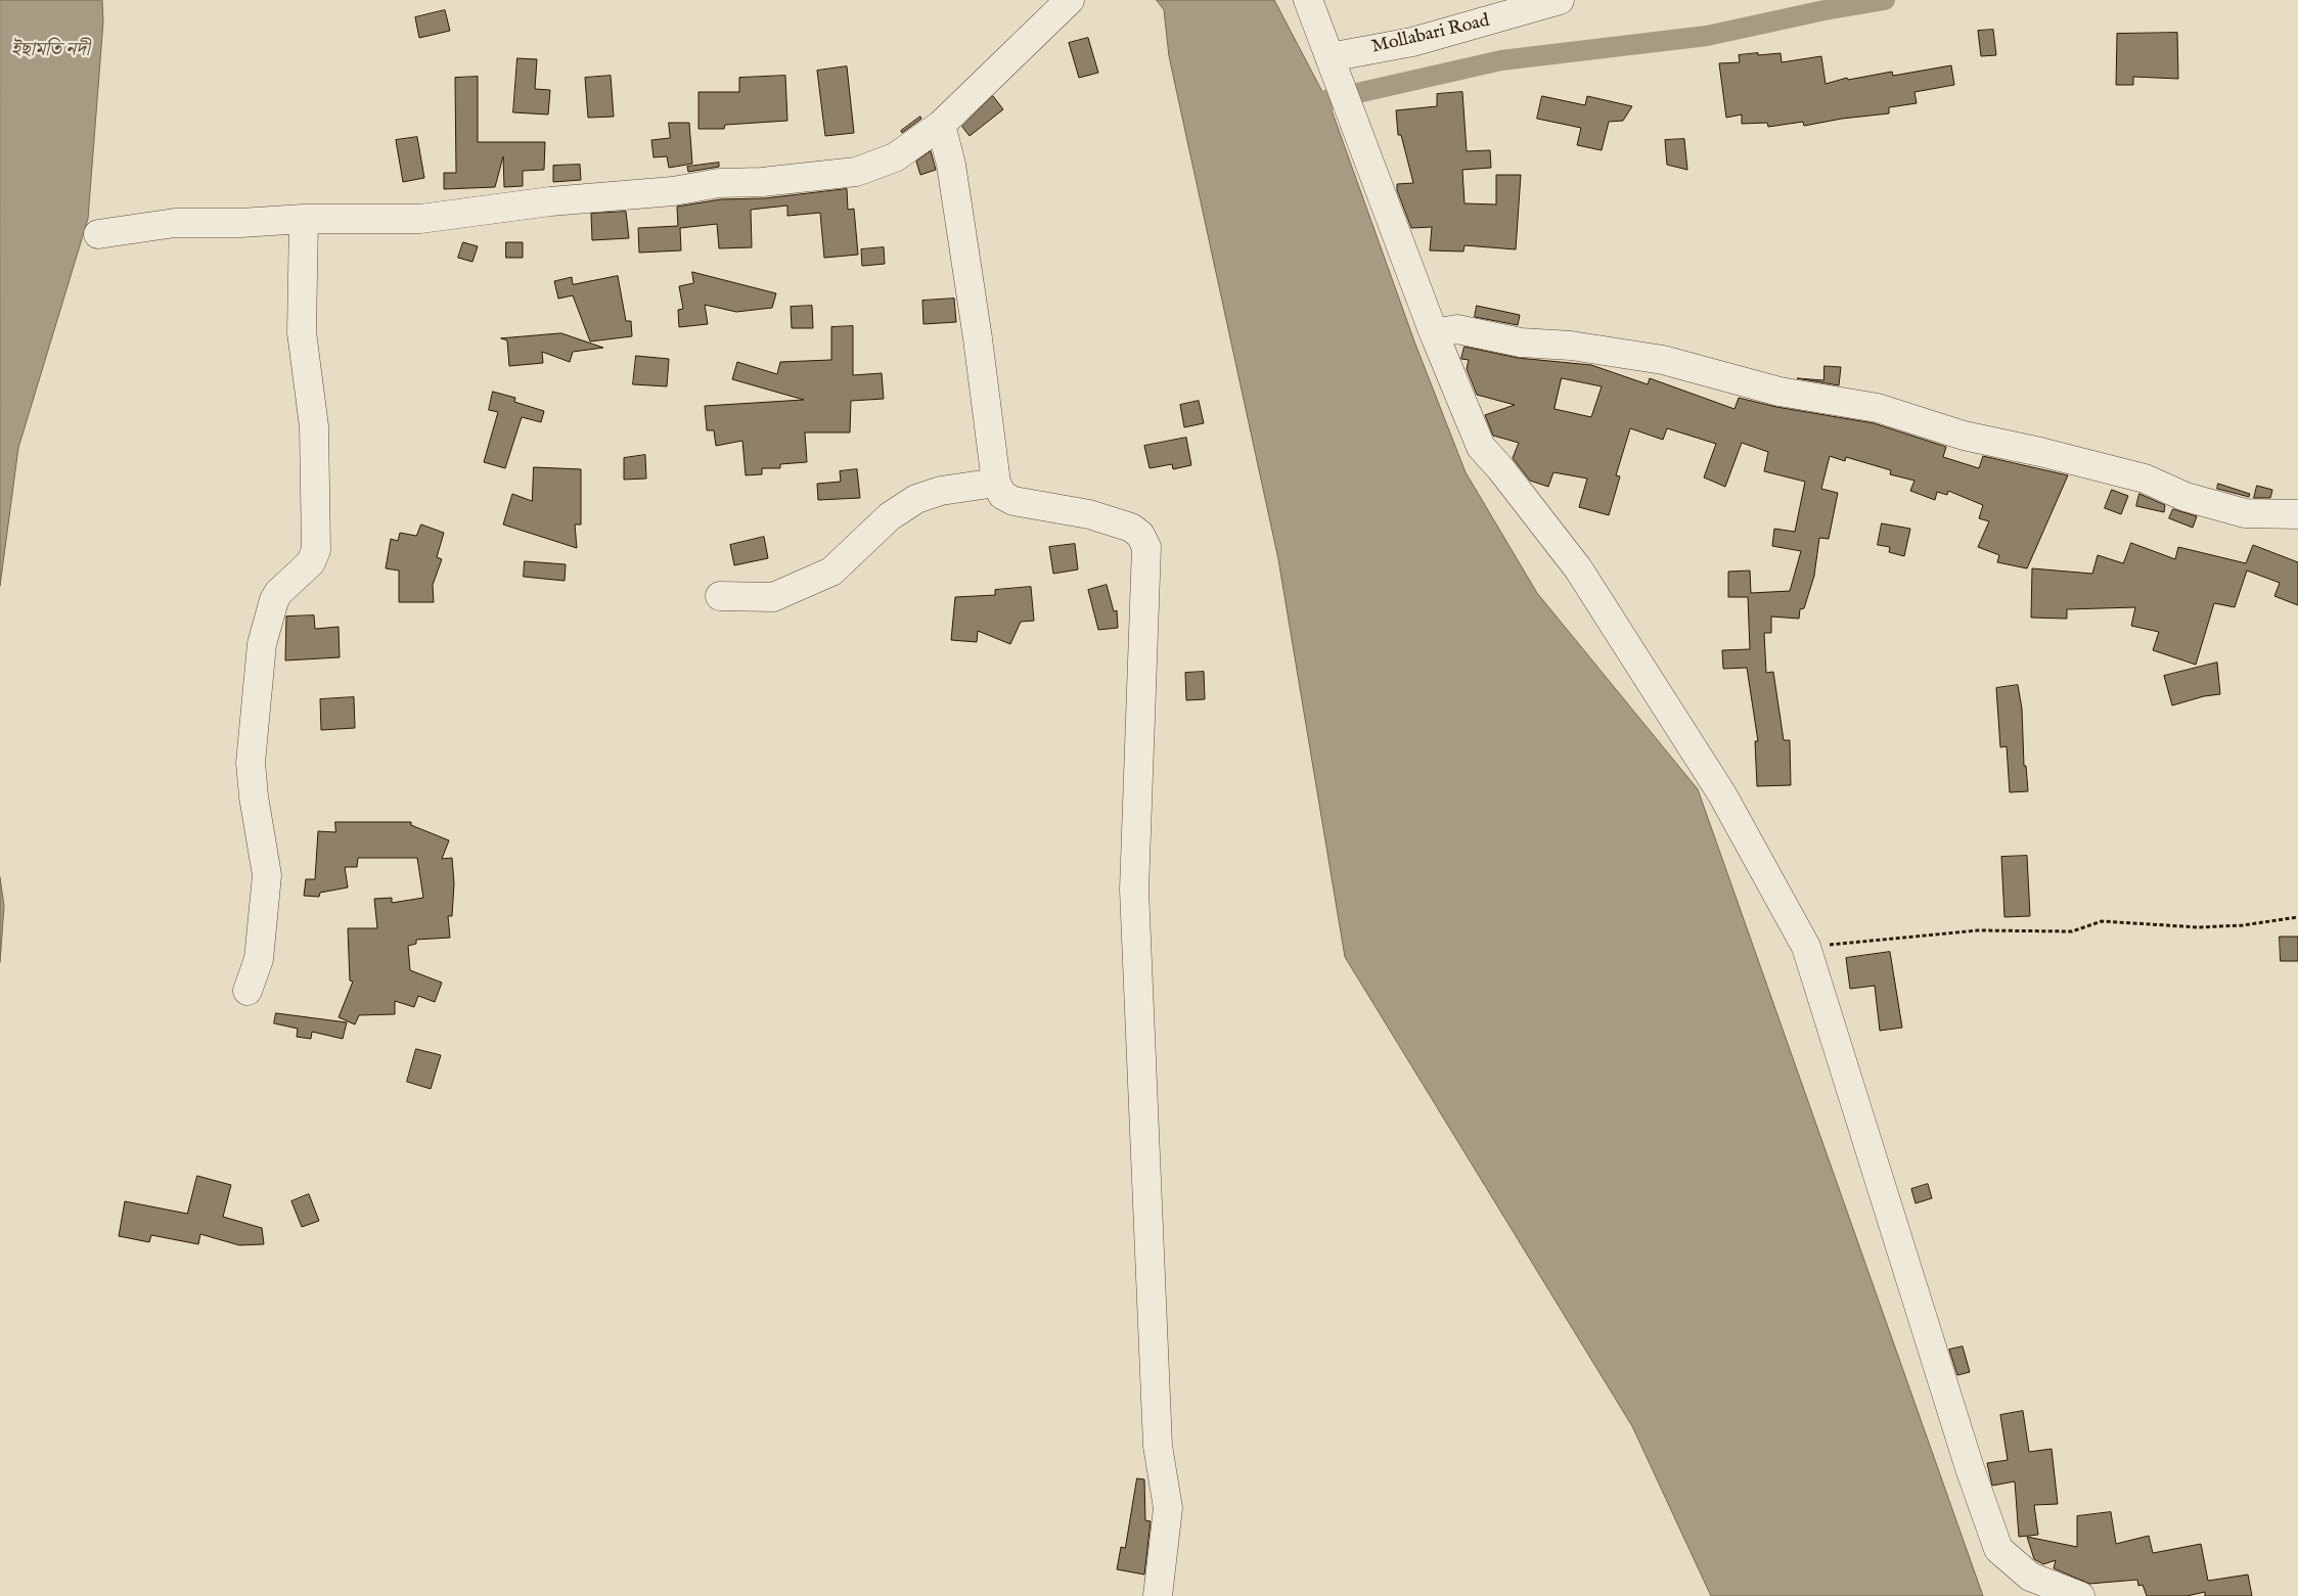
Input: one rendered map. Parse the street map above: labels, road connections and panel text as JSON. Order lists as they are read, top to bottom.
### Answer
{
  "streets": {
    "street": ["Mollabari Road"]
  },
  "water": ["ইছামতি নদী"]
}
